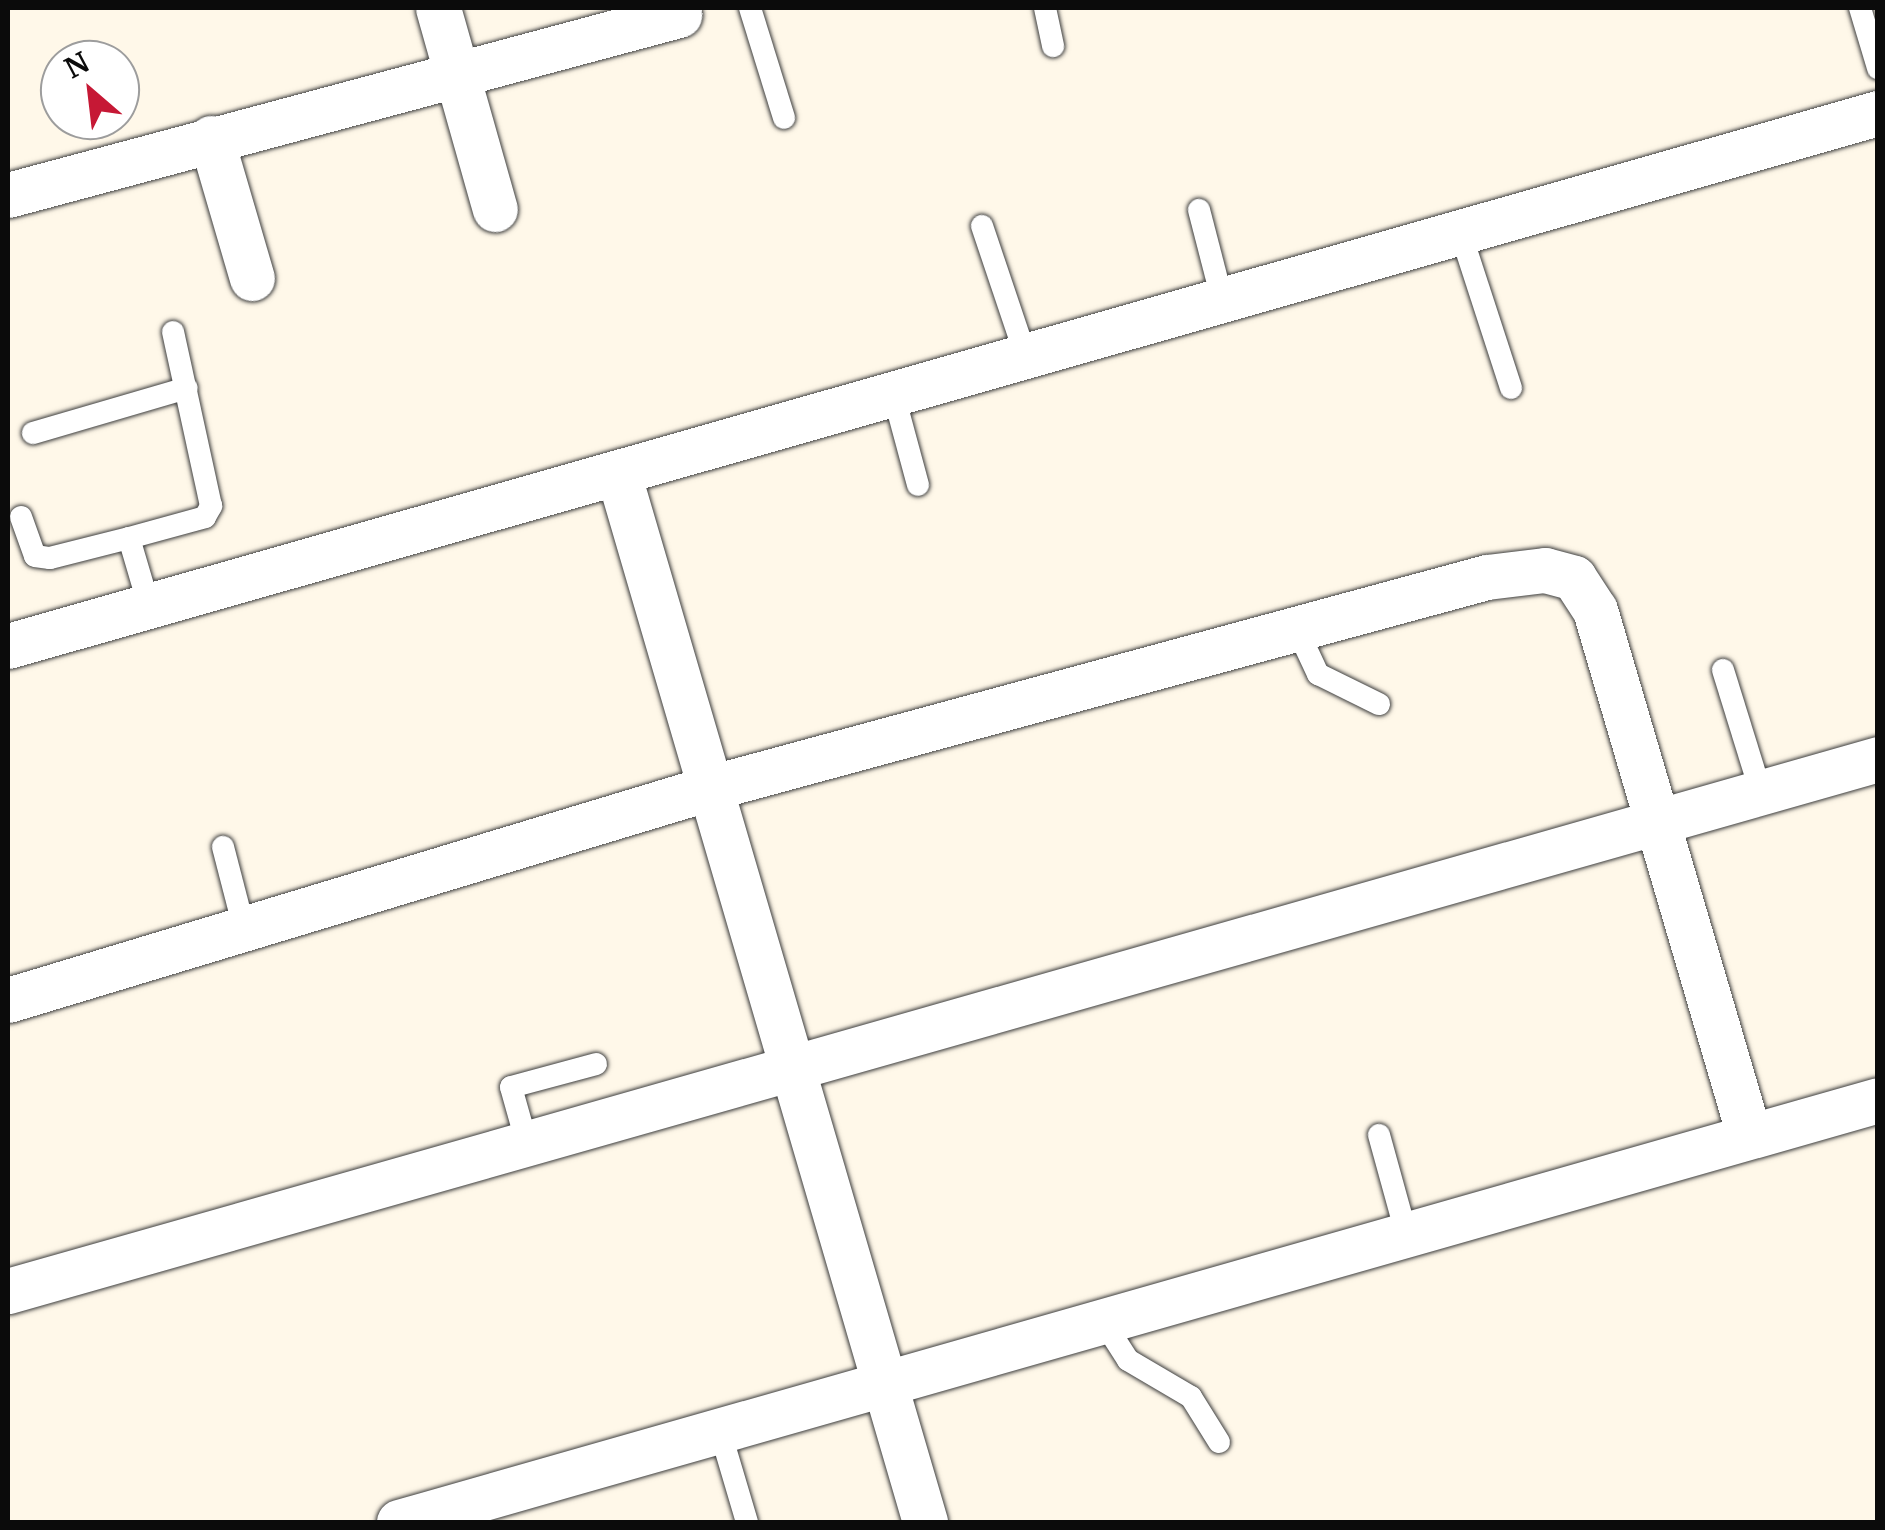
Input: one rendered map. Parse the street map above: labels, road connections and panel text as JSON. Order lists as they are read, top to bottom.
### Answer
{
  "north": "top left"
}
